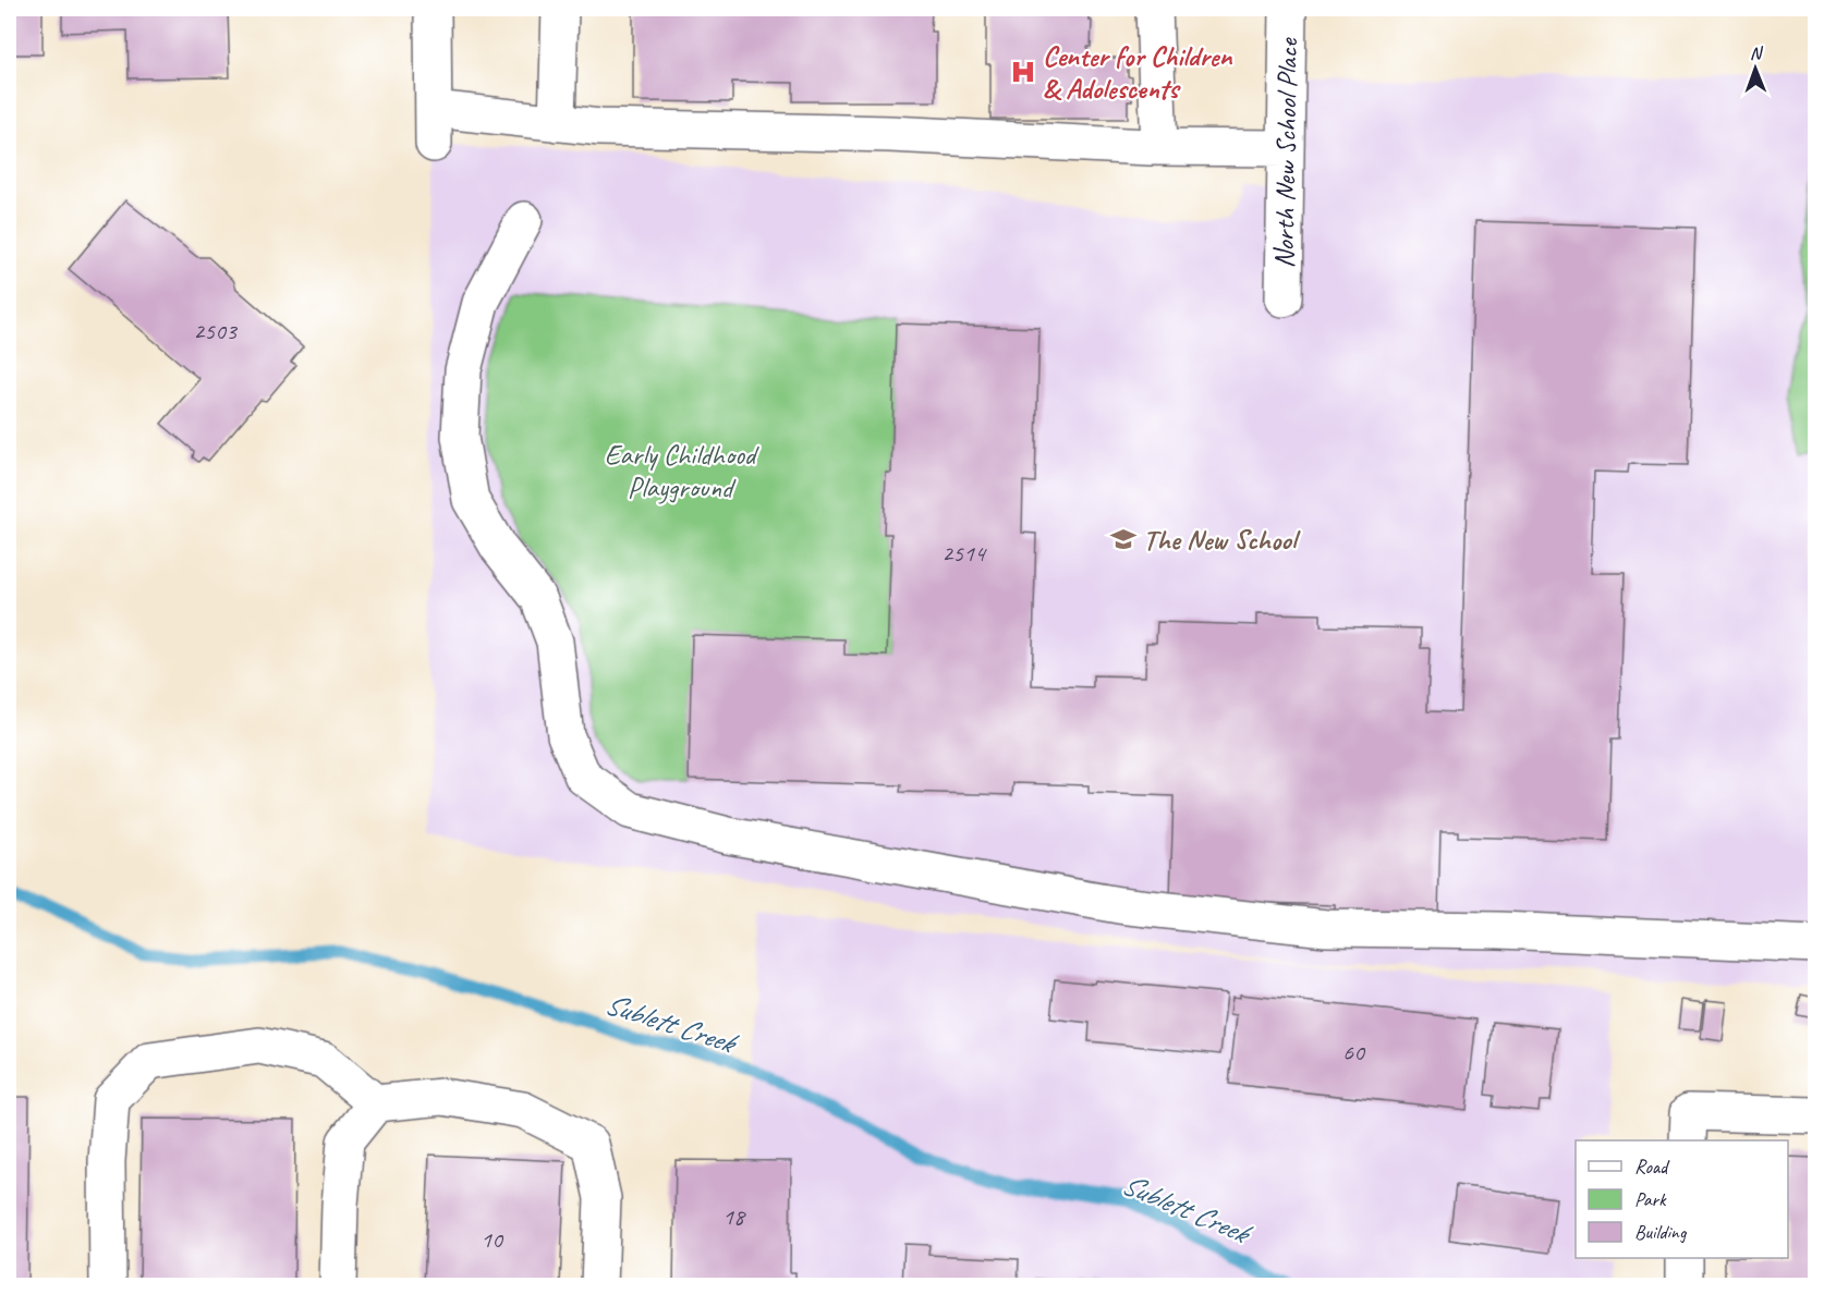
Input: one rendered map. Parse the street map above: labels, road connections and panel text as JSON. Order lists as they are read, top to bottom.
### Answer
{
  "streets": {
    "street": ["North New School Place"]
  },
  "water": ["Sublett Creek"],
  "parks": ["Early Childhood Playground"],
  "places": {
    "hospital": ["Center for Children & Adolescents"],
    "school or university": ["The New School"]
  },
  "house_numbers": [
    "2503",
    "2514",
    "60",
    "18",
    "10"
  ],
  "legend": ["Road", "Park", "Building"],
  "north": "top"
}
